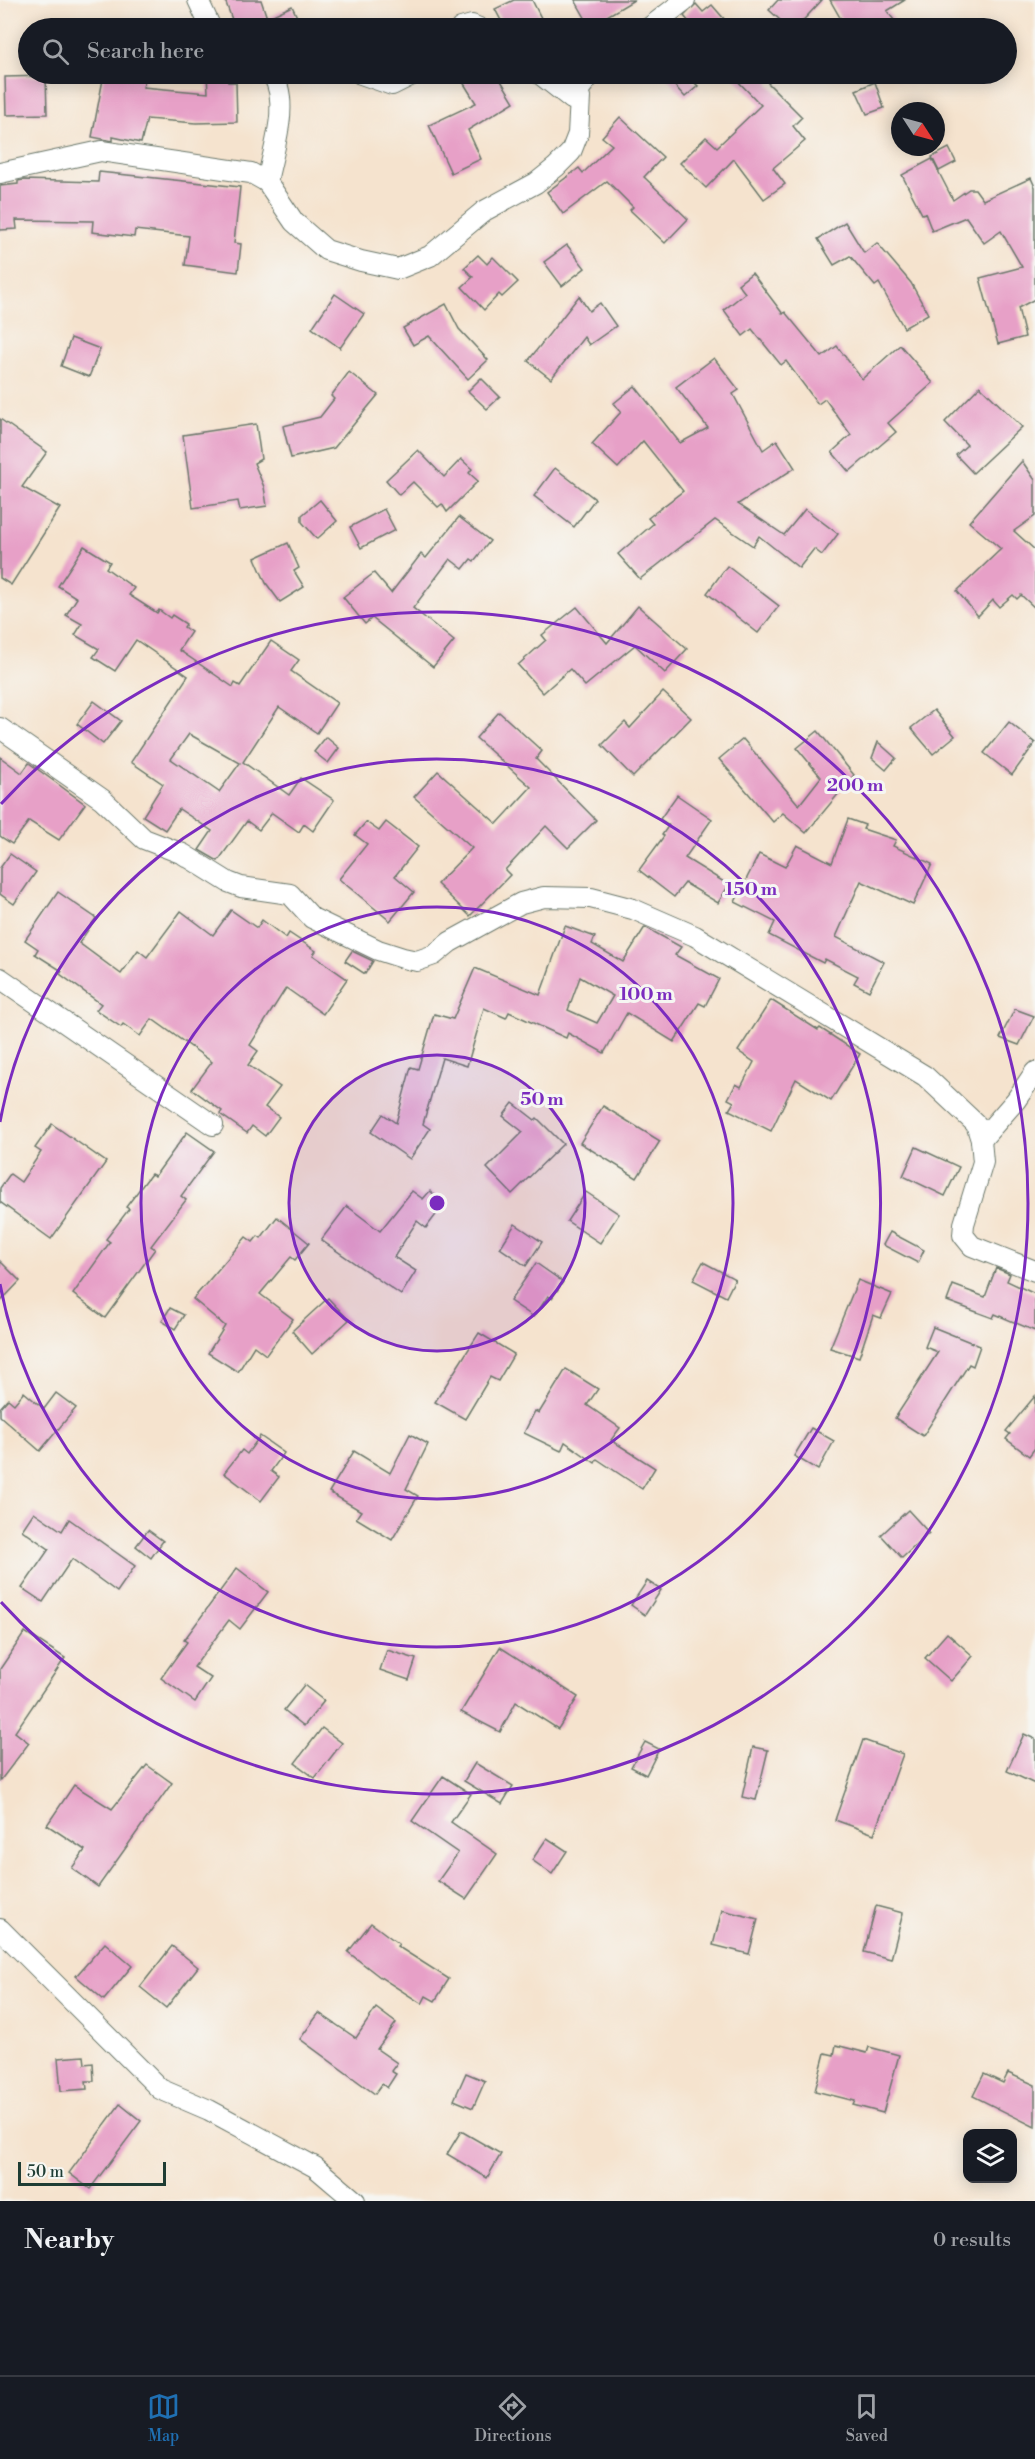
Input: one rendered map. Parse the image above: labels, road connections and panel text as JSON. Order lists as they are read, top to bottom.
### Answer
{
  "scale_bar": "50 m",
  "north": "bottom right",
  "page": {
    "search": "Search here",
    "scale": "50 m",
    "heading": ["Nearby", "0 results"],
    "nav": ["Map", "Directions", "Saved"]
  },
  "rings": [
    "200 m",
    "150 m",
    "100 m",
    "50 m"
  ]
}
